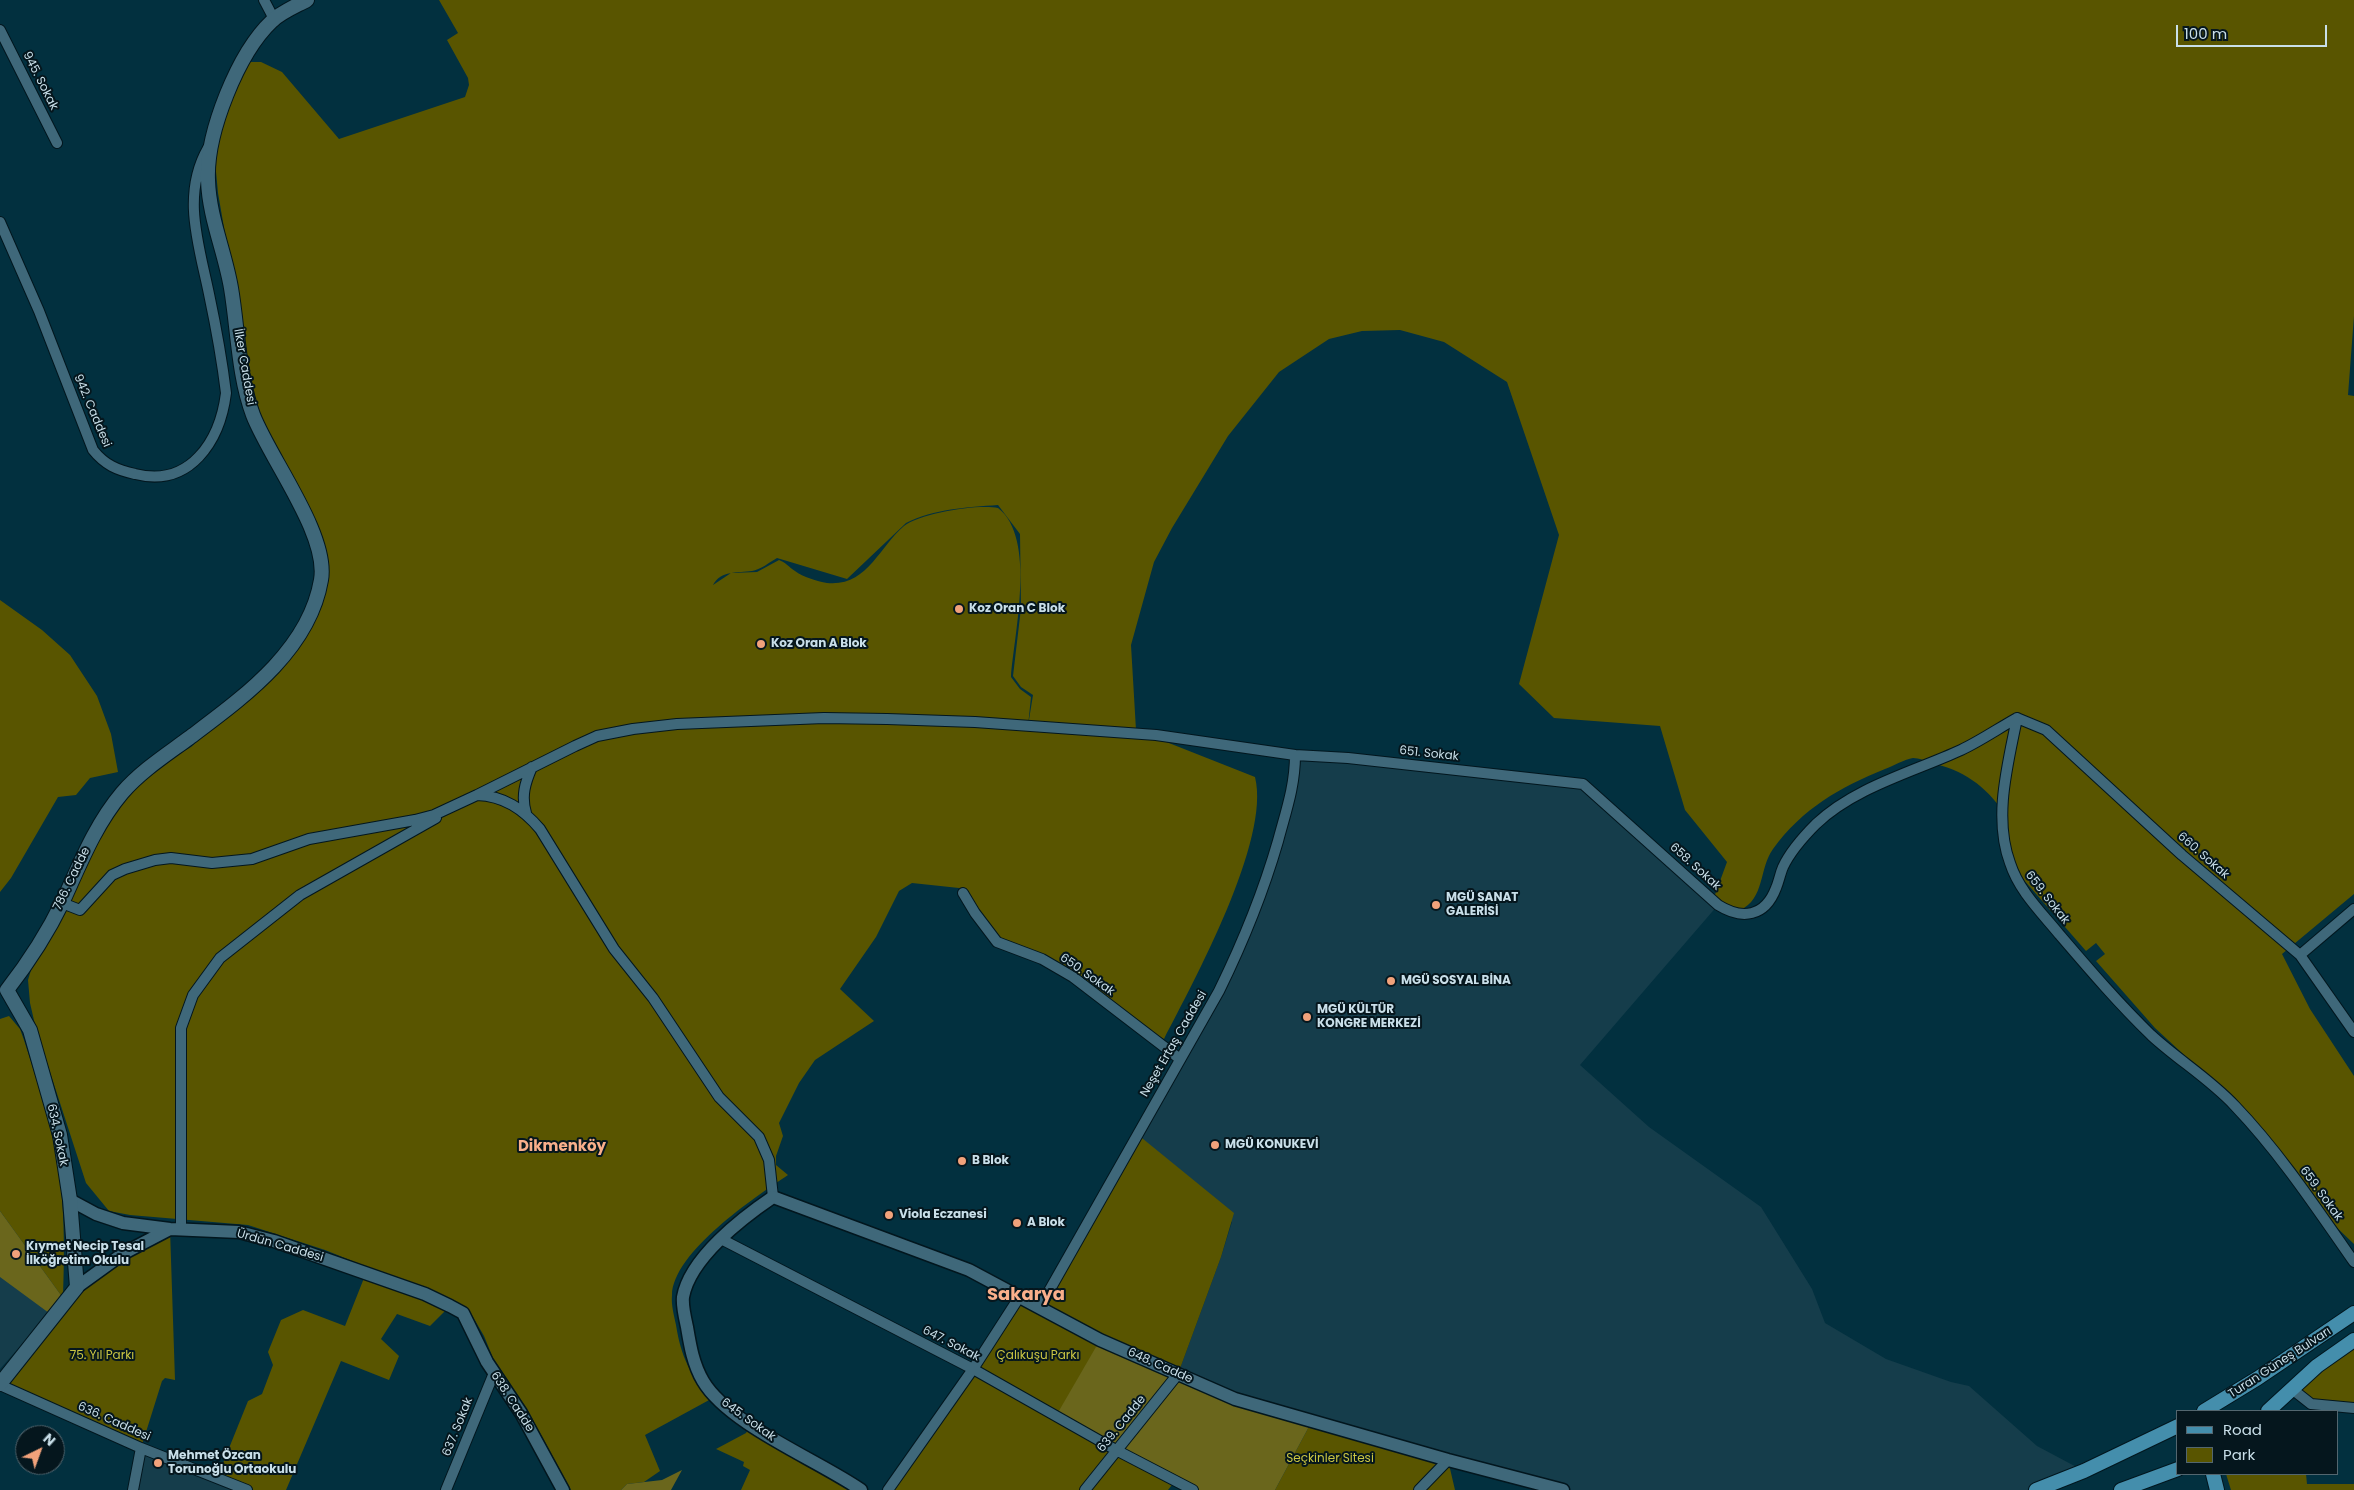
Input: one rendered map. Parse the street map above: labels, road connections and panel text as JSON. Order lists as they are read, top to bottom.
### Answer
{
  "streets": {
    "main road": [
      "İlker Caddesi",
      "786. Cadde",
      "634. Sokak",
      "Turan Güneş Bulvarı"
    ],
    "street": [
      "945. Sokak",
      "942. Caddesi",
      "651. Sokak",
      "660. Sokak",
      "658. Sokak",
      "659. Sokak",
      "650. Sokak",
      "Neşet Ertaş Caddesi",
      "Ürdün Caddesi",
      "647. Sokak",
      "648. Cadde",
      "638. Cadde",
      "645. Sokak",
      "636. Caddesi",
      "639. Cadde",
      "637. Sokak"
    ]
  },
  "crossings": [
    ["İlker Caddesi", "942. Caddesi"],
    ["İlker Caddesi", "786. Cadde"],
    ["651. Sokak", "658. Sokak"],
    ["651. Sokak", "Neşet Ertaş Caddesi"],
    ["660. Sokak", "658. Sokak"],
    ["660. Sokak", "659. Sokak"],
    ["658. Sokak", "659. Sokak"],
    ["786. Cadde", "634. Sokak"],
    ["650. Sokak", "Neşet Ertaş Caddesi"],
    ["Neşet Ertaş Caddesi", "648. Cadde"],
    ["634. Sokak", "Ürdün Caddesi"],
    ["Ürdün Caddesi", "638. Cadde"],
    ["647. Sokak", "645. Sokak"],
    ["647. Sokak", "639. Cadde"],
    ["648. Cadde", "645. Sokak"],
    ["648. Cadde", "639. Cadde"],
    ["638. Cadde", "637. Sokak"]
  ],
  "districts": ["Dikmenköy", "Sakarya"],
  "parks": ["75. Yıl Parkı", "Çalıkuşu Parkı", "Seçkinler Sitesi"],
  "places": [
    "Koz Oran C Blok",
    "Koz Oran A Blok",
    "MGÜ SANAT GALERİSİ",
    "MGÜ SOSYAL BİNA",
    "MGÜ KÜLTÜR KONGRE MERKEZİ",
    "MGÜ KONUKEVİ",
    "B Blok",
    "Viola Eczanesi",
    "A Blok",
    "Kıymet Necip Tesal İlköğretim Okulu",
    "Mehmet Özcan Torunoğlu Ortaokulu"
  ],
  "legend": ["Road", "Park"],
  "scale_bar": "100 m",
  "north": "top right"
}
